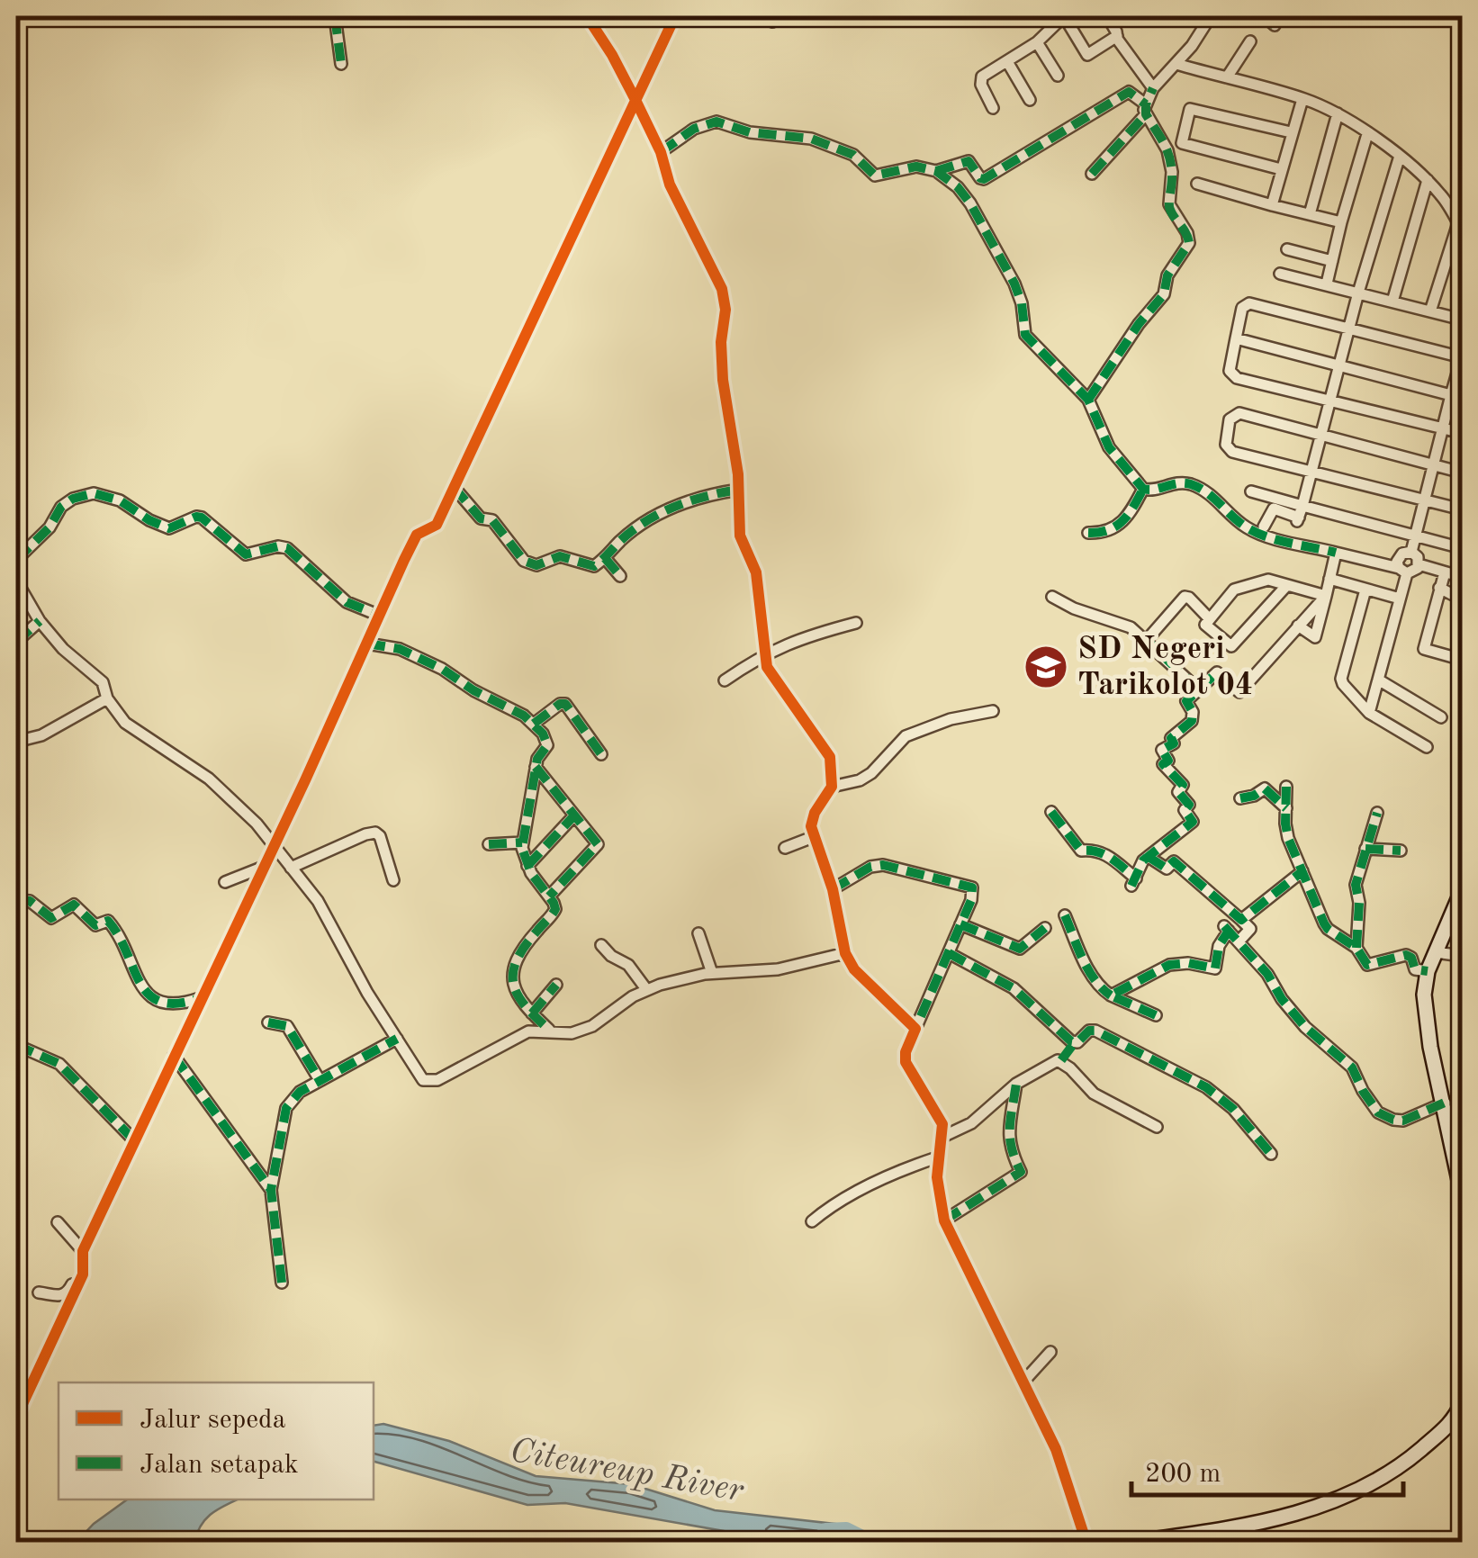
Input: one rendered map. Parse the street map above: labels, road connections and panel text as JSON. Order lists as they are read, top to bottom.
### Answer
{
  "water": ["Citeureup River"],
  "places": {
    "school or university": ["SD Negeri Tarikolot 04"]
  },
  "legend": ["Jalur sepeda", "Jalan setapak"],
  "scale_bar": "200 m"
}
